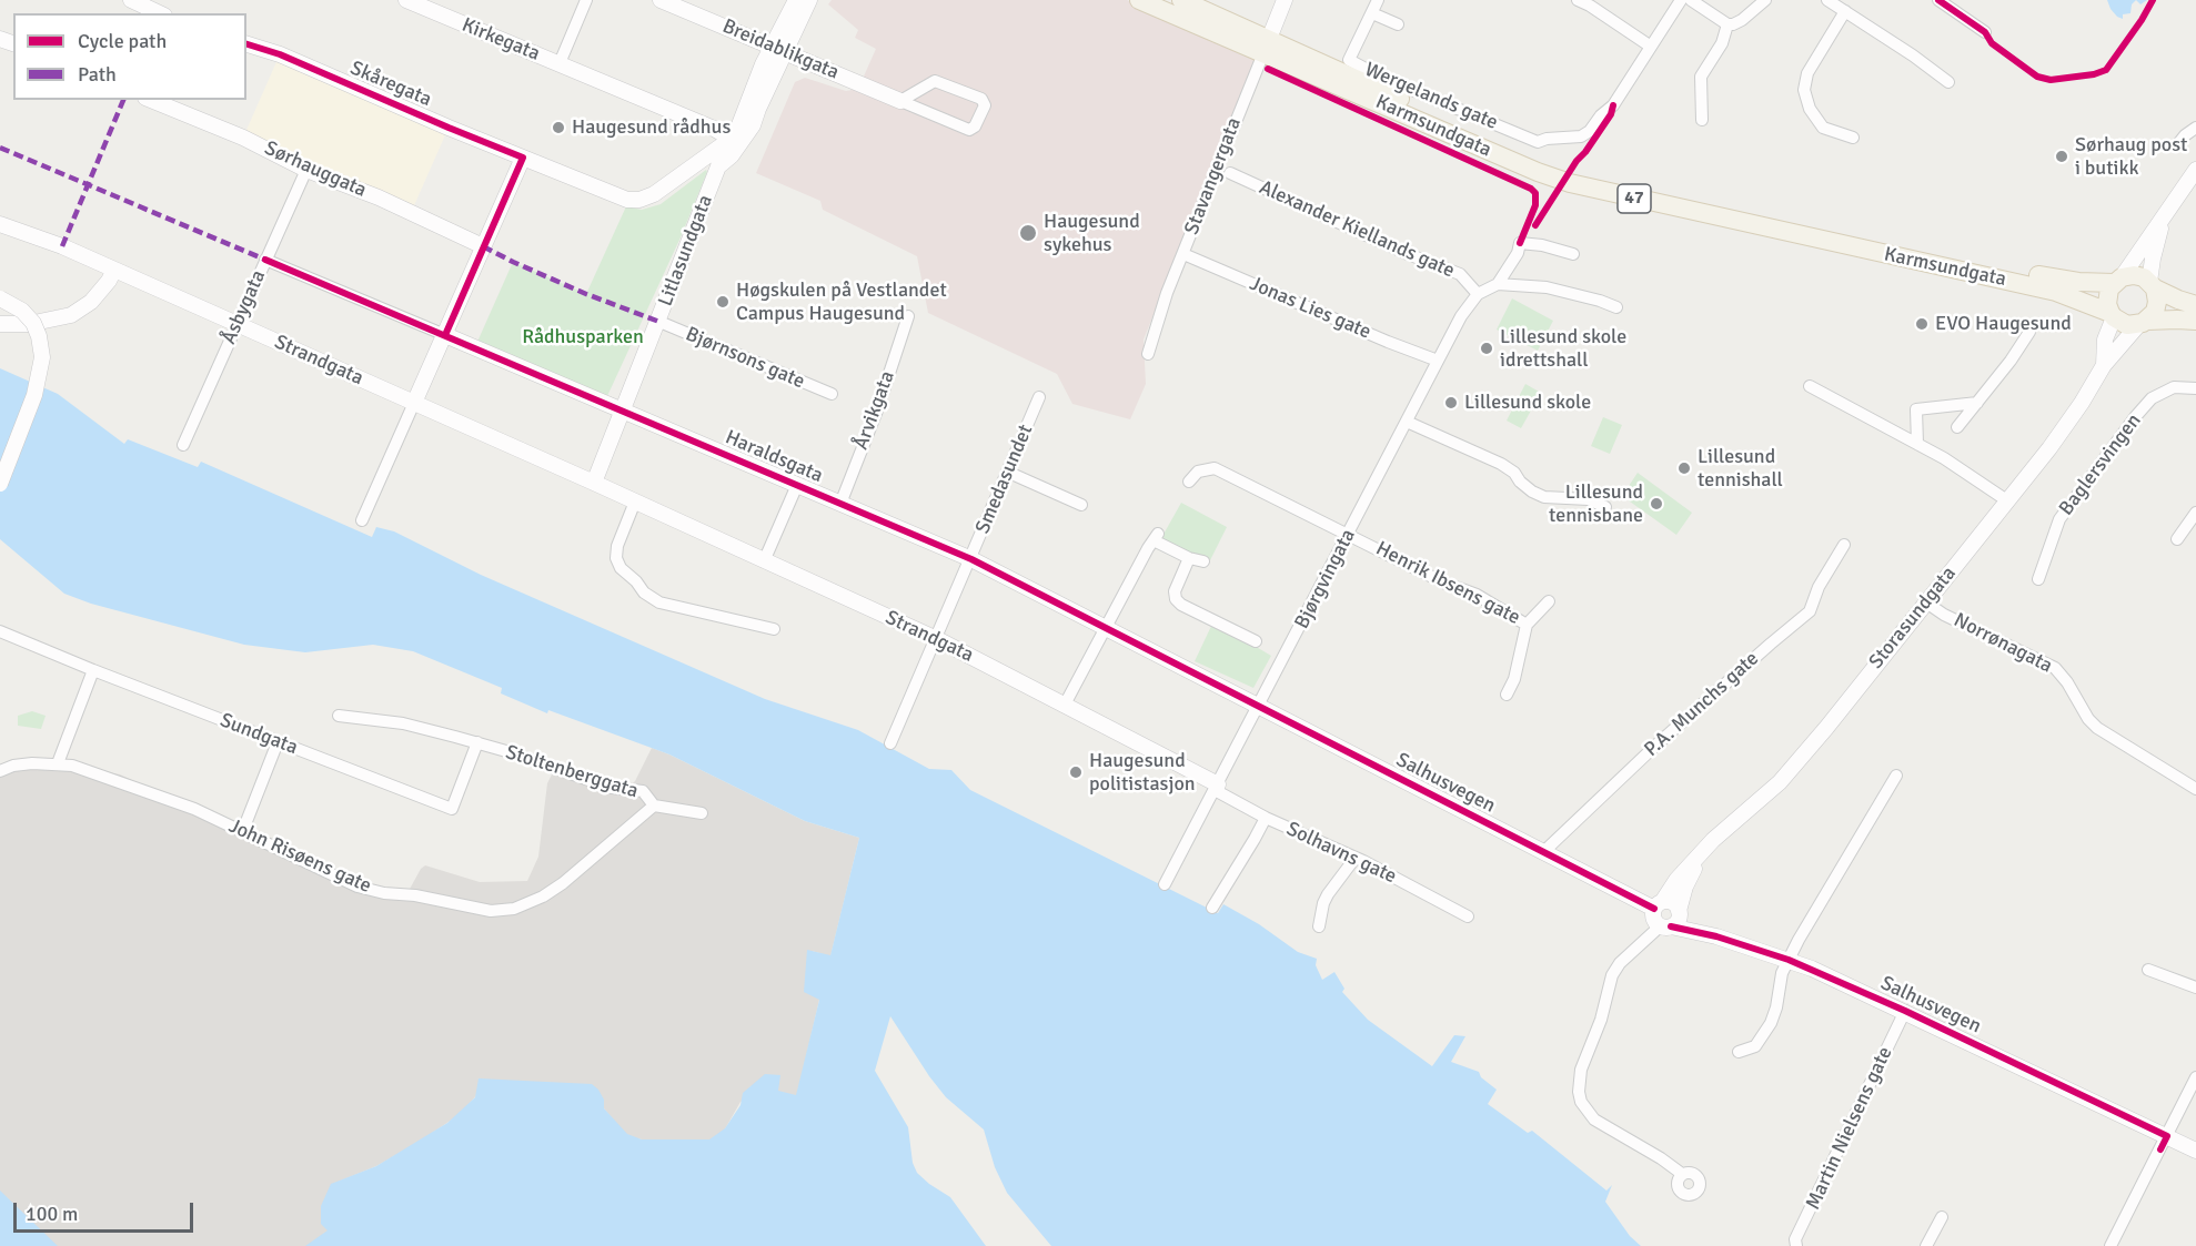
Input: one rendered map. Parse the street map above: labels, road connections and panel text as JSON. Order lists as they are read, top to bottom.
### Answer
{
  "streets": {
    "main road": ["Karmsundgata", "47"],
    "street": [
      "Kirkegata",
      "Breidablikgata",
      "Skåregata",
      "Wergelands gate",
      "Sørhauggata",
      "Stavangergata",
      "Alexander Kiellands gate",
      "Litlasundgata",
      "Åsbygata",
      "Jonas Lies gate",
      "Bjørnsons gate",
      "Strandgata",
      "Årvikgata",
      "Haraldsgata",
      "Baglersvingen",
      "Smedasundet",
      "Bjørgvingata",
      "Henrik Ibsens gate",
      "Storasundgata",
      "Norrønagata",
      "P.A. Munchs gate",
      "Sundgata",
      "Stoltenberggata",
      "Salhusvegen",
      "Solhavns gate",
      "John Risøens gate",
      "Martin Nielsens gate"
    ]
  },
  "crossings": [
    ["Kirkegata", "Skåregata"],
    ["Kirkegata", "Litlasundgata"],
    ["Breidablikgata", "Litlasundgata"],
    ["Skåregata", "Litlasundgata"],
    ["Karmsundgata", "Stavangergata"],
    ["Karmsundgata", "47"],
    ["Karmsundgata", "Storasundgata"],
    ["Sørhauggata", "Åsbygata"],
    ["Stavangergata", "Jonas Lies gate"],
    ["47", "Storasundgata"],
    ["Alexander Kiellands gate", "Bjørgvingata"],
    ["Litlasundgata", "Bjørnsons gate"],
    ["Litlasundgata", "Strandgata"],
    ["Litlasundgata", "Haraldsgata"],
    ["Åsbygata", "Strandgata"],
    ["Åsbygata", "Haraldsgata"],
    ["Jonas Lies gate", "Bjørgvingata"],
    ["Strandgata", "Smedasundet"],
    ["Strandgata", "Bjørgvingata"],
    ["Strandgata", "Solhavns gate"],
    ["Årvikgata", "Haraldsgata"],
    ["Haraldsgata", "Smedasundet"],
    ["Haraldsgata", "Bjørgvingata"],
    ["Haraldsgata", "Salhusvegen"],
    ["Bjørgvingata", "Henrik Ibsens gate"],
    ["Bjørgvingata", "Salhusvegen"],
    ["Bjørgvingata", "Solhavns gate"],
    ["Storasundgata", "Norrønagata"],
    ["Storasundgata", "Salhusvegen"],
    ["P.A. Munchs gate", "Salhusvegen"],
    ["Sundgata", "Stoltenberggata"],
    ["Stoltenberggata", "John Risøens gate"],
    ["Salhusvegen", "Martin Nielsens gate"]
  ],
  "parks": ["Rådhusparken"],
  "places": [
    "Haugesund rådhus",
    "Sørhaug post i butikk",
    "Haugesund sykehus",
    "Høgskulen på Vestlandet Campus Haugesund",
    "EVO Haugesund",
    "Lillesund skole idrettshall",
    "Lillesund skole",
    "Lillesund tennishall",
    "Lillesund tennisbane",
    "Haugesund politistasjon"
  ],
  "legend": ["Cycle path", "Path"],
  "scale_bar": "100 m"
}
